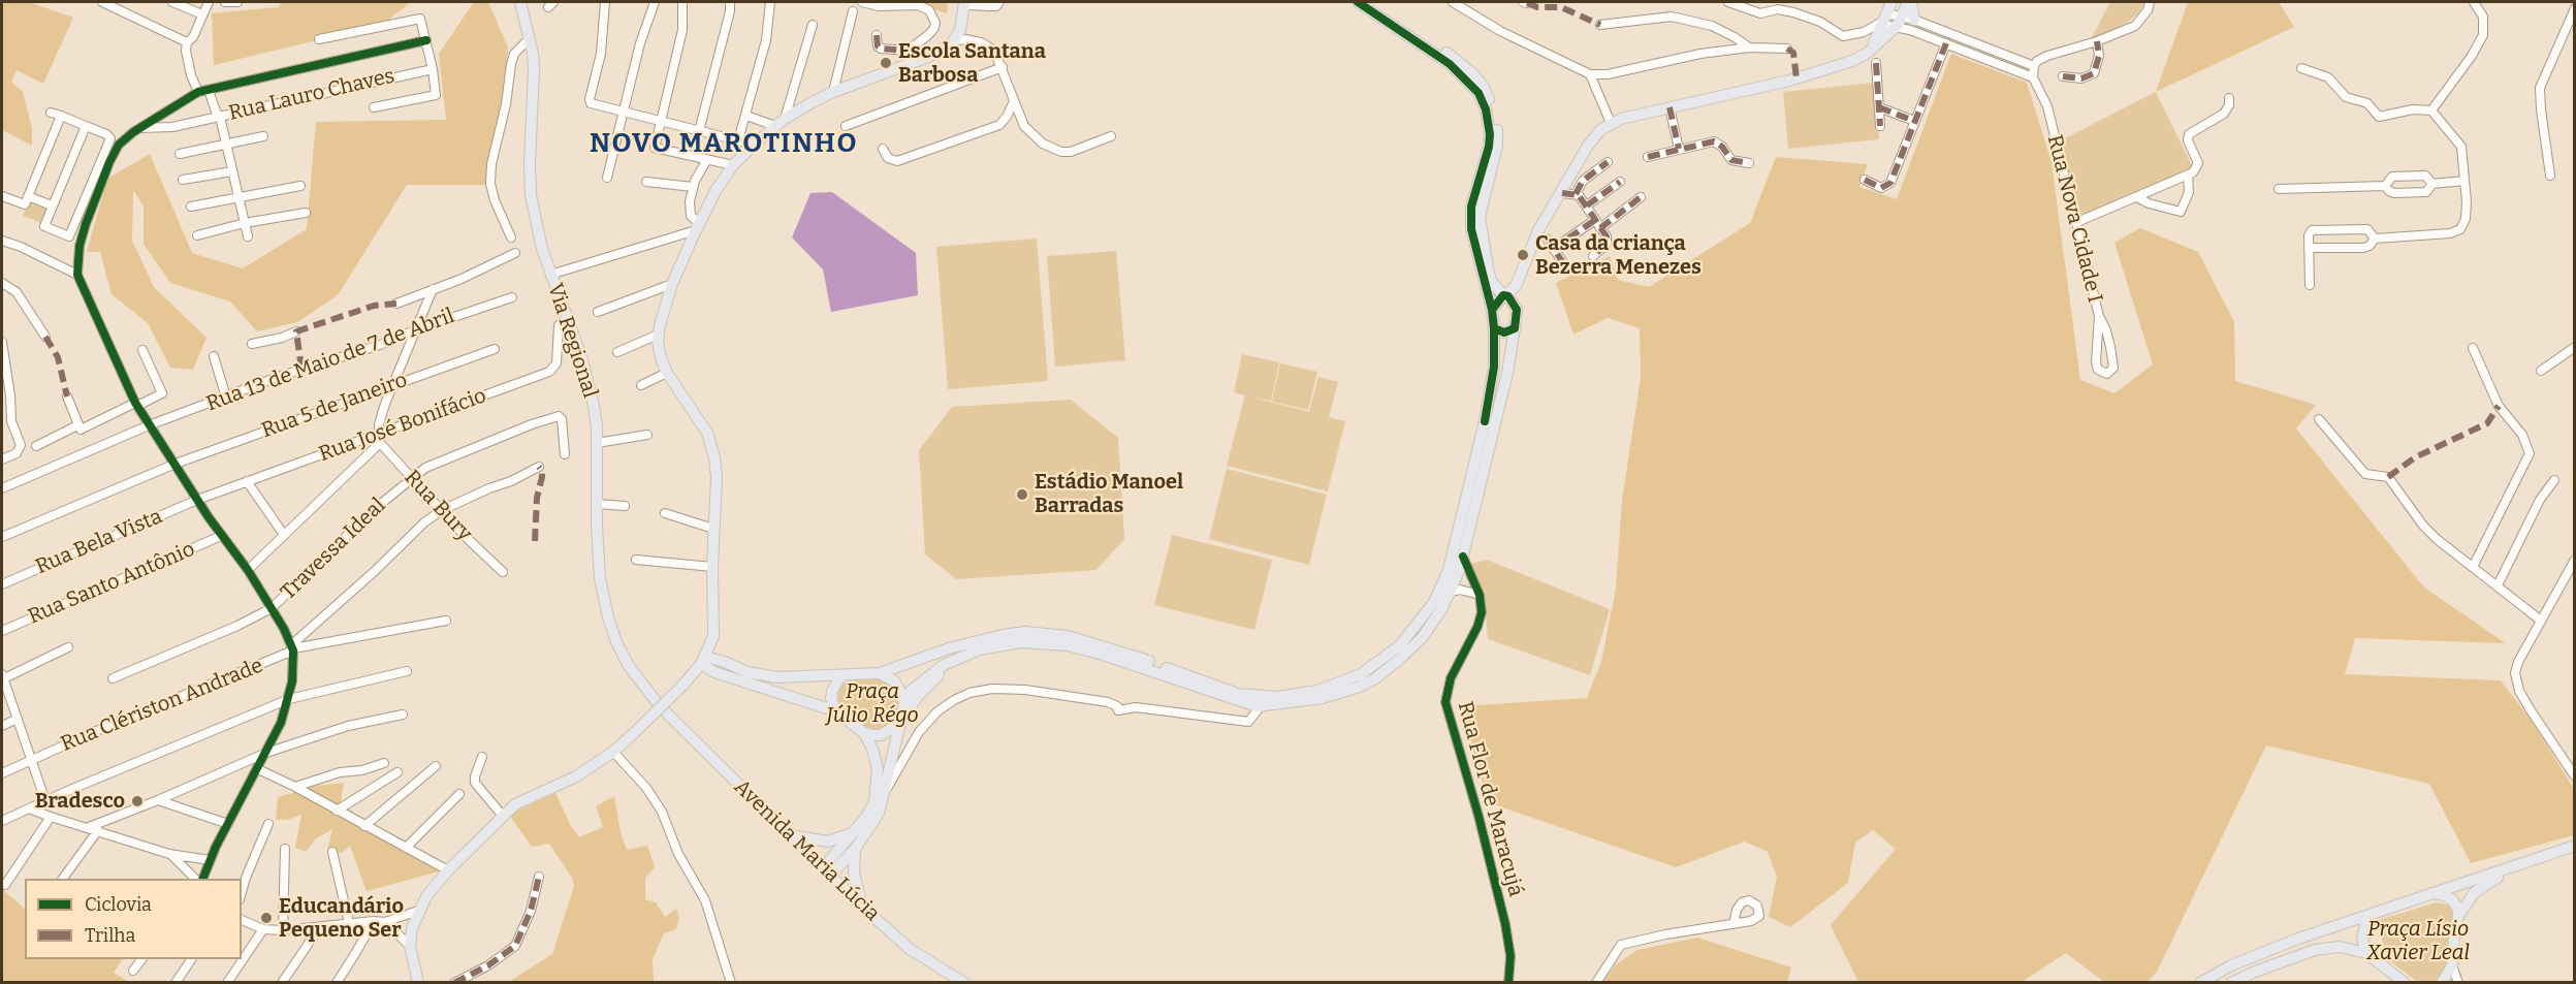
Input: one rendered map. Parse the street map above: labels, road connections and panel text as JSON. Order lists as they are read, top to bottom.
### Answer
{
  "streets": {
    "main road": ["Via Regional", "Avenida Maria Lúcia"],
    "street": [
      "Rua Lauro Chaves",
      "Rua Nova Cidade I",
      "Rua 13 de Maio de 7 de Abril",
      "Rua 5 de Janeiro",
      "Rua José Bonifácio",
      "Rua Bury",
      "Rua Bela Vista",
      "Travessa Ideal",
      "Rua Santo Antônio",
      "Rua Clériston Andrade",
      "Rua Flor de Maracujá"
    ]
  },
  "crossings": [
    ["Via Regional", "Rua José Bonifácio"],
    ["Via Regional", "Avenida Maria Lúcia"],
    ["Rua José Bonifácio", "Rua Bury"],
    ["Rua José Bonifácio", "Rua Bela Vista"],
    ["Rua Bury", "Travessa Ideal"]
  ],
  "districts": ["NOVO MAROTINHO"],
  "parks": ["Praça Júlio Régo", "Praça Lísio Xavier Leal"],
  "places": [
    "Escola Santana Barbosa",
    "Casa da criança Bezerra Menezes",
    "Estádio Manoel Barradas",
    "Bradesco",
    "Educandário Pequeno Ser"
  ],
  "legend": ["Ciclovia", "Trilha"]
}
